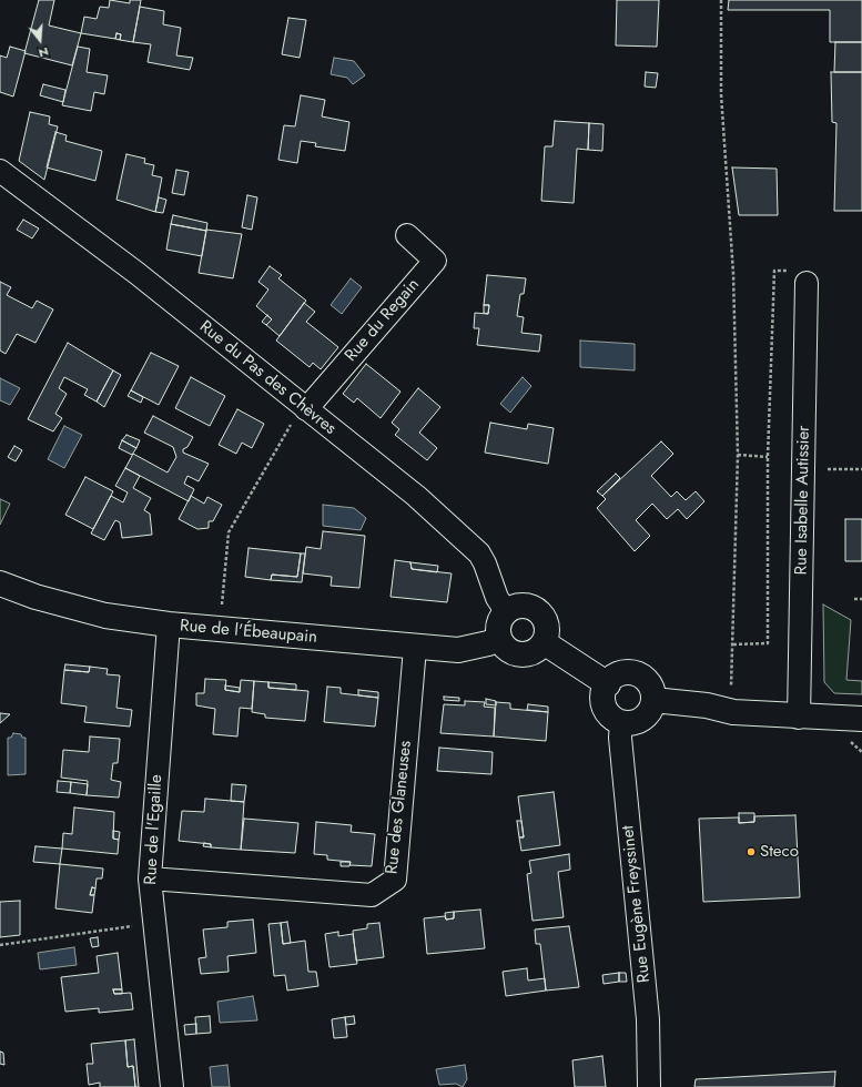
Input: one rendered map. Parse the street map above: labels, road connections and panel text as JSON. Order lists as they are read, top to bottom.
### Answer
{
  "streets": {
    "street": [
      "Rue du Regain",
      "Rue du Pas des Chèvres",
      "Rue Isabelle Autissier",
      "Rue de l'Ébeaupain",
      "Rue des Glaneuses",
      "Rue de l'Egaille",
      "Rue Eugène Freyssinet"
    ]
  },
  "crossings": [
    ["Rue du Regain", "Rue du Pas des Chèvres"],
    ["Rue du Pas des Chèvres", "Rue de l'Ébeaupain"],
    ["Rue de l'Ébeaupain", "Rue des Glaneuses"],
    ["Rue de l'Ébeaupain", "Rue de l'Egaille"],
    ["Rue des Glaneuses", "Rue de l'Egaille"]
  ],
  "places": ["Steco"],
  "north": "bottom"
}
